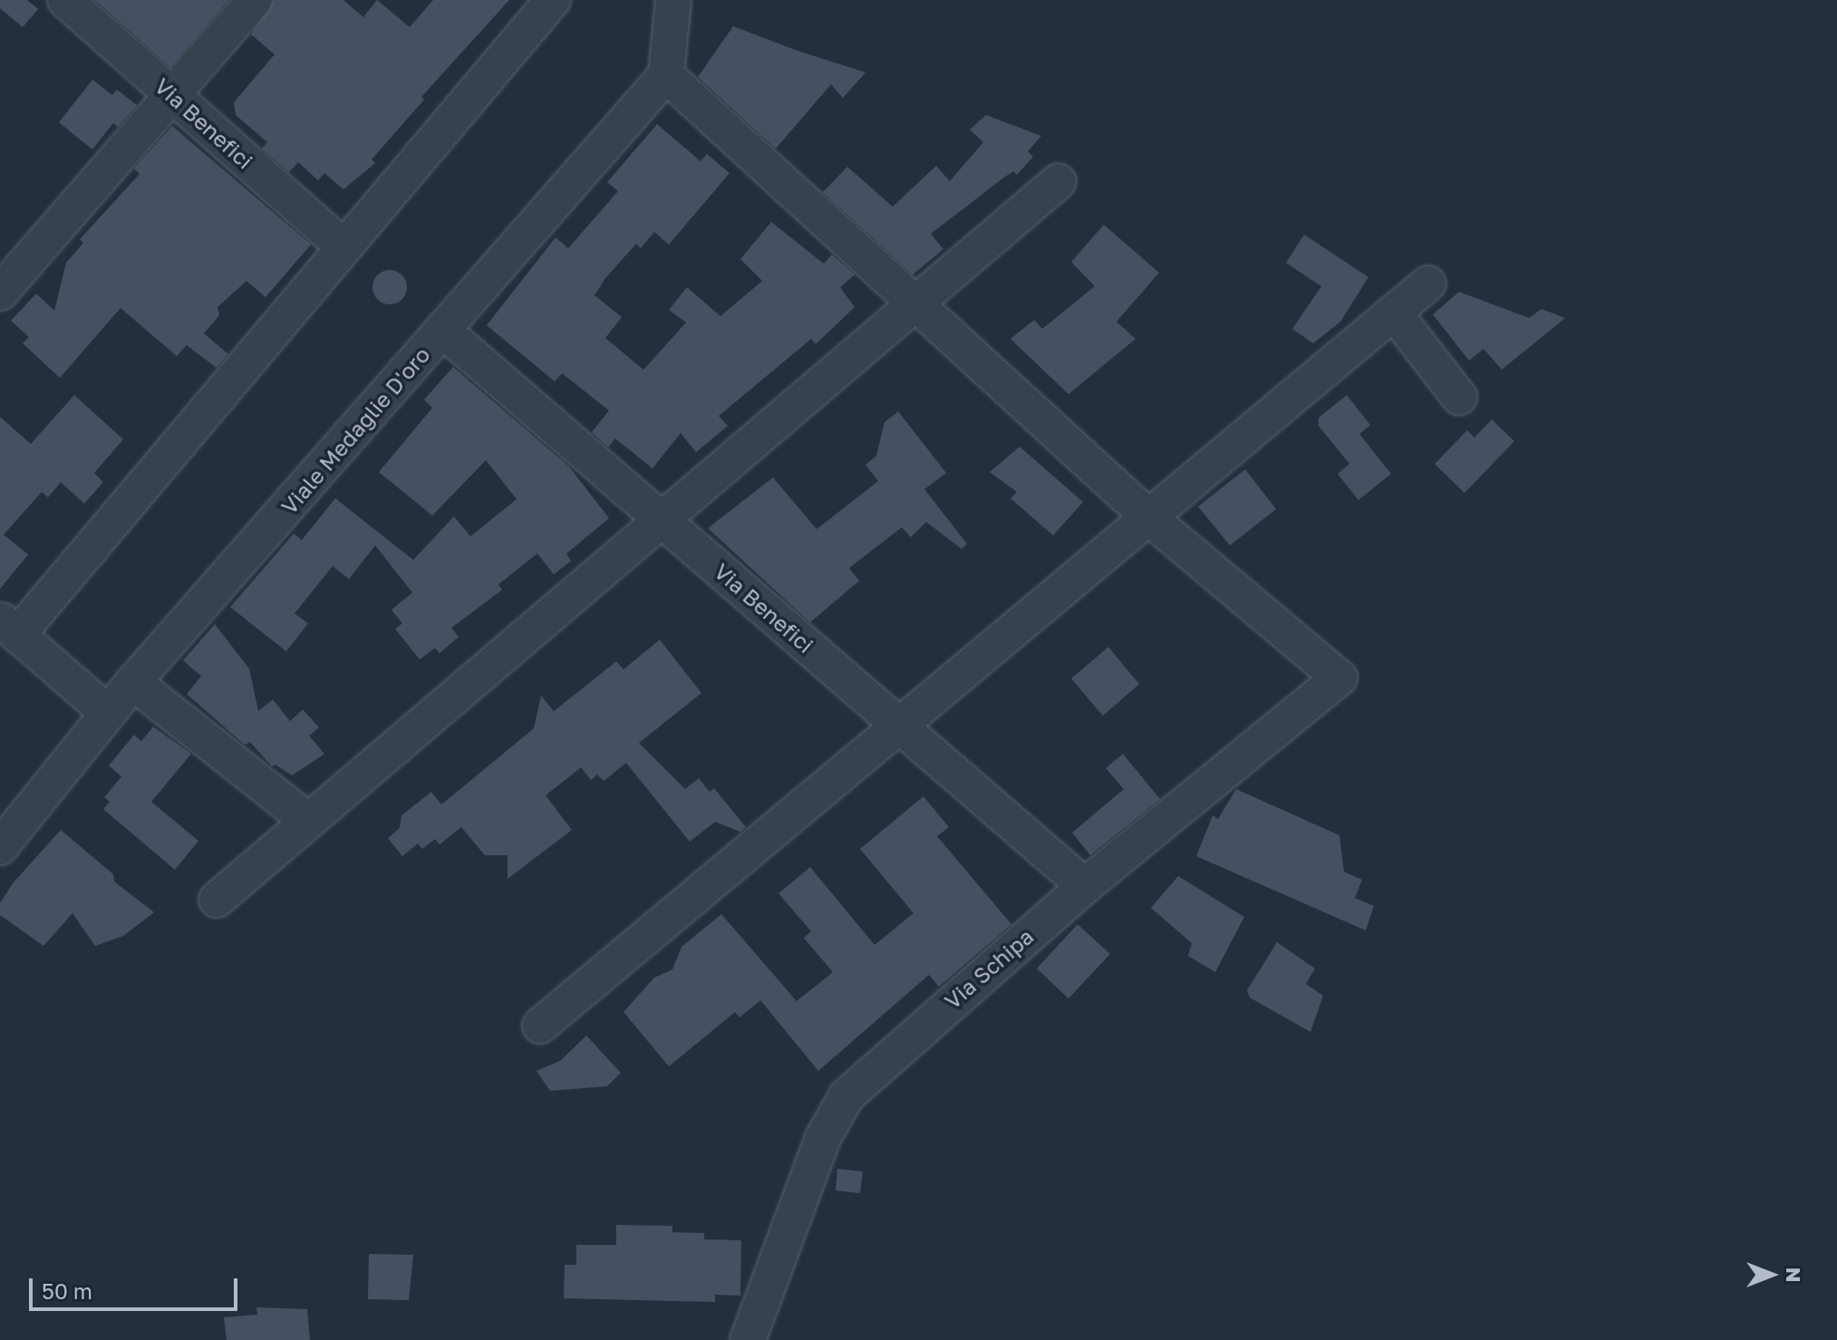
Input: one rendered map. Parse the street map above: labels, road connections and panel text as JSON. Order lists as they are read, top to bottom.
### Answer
{
  "streets": {
    "street": ["Via Benefici", "Viale Medaglie D'oro", "Via Schipa"]
  },
  "crossings": [
    ["Via Benefici", "Viale Medaglie D'oro"],
    ["Via Benefici", "Via Schipa"]
  ],
  "scale_bar": "50 m",
  "north": "right"
}
